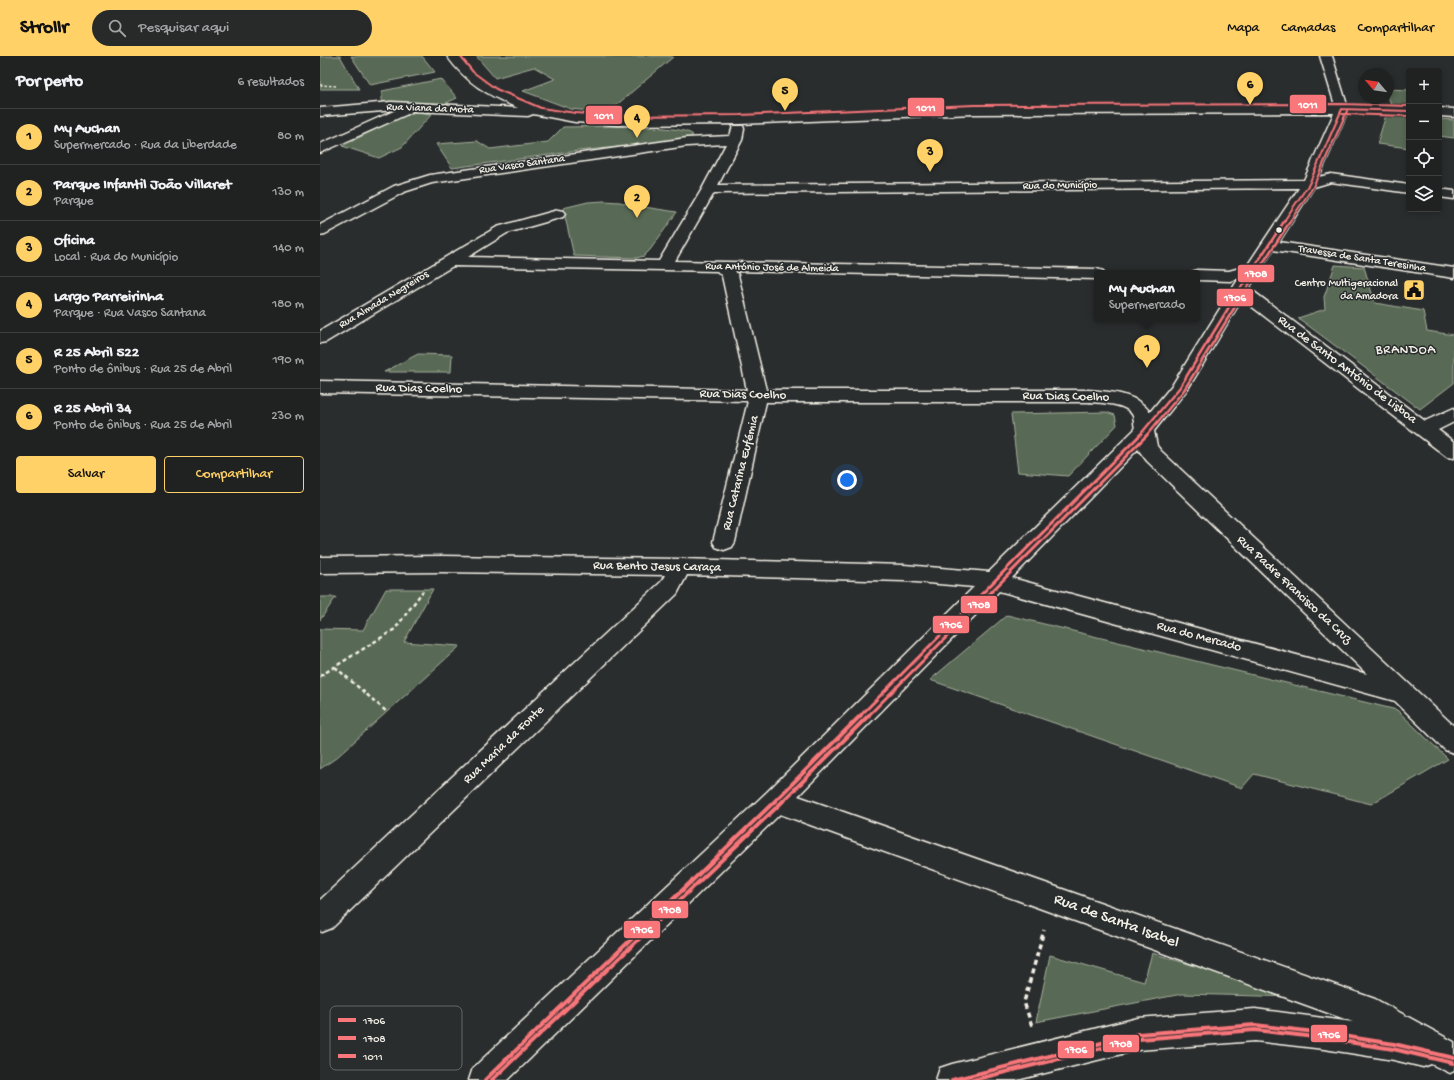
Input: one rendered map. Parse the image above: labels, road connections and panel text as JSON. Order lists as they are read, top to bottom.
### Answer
{
  "streets": {
    "street": [
      "Rua Viana da Mota",
      "Rua Vasco Santana",
      "Rua do Município",
      "Travessa de Santa Teresinha",
      "Rua António José de Almeida",
      "Rua Almada Negreiros",
      "Rua de Santo António de Lisboa",
      "Rua Dias Coelho",
      "Rua Catarina Eufémia",
      "Rua Bento Jesus Caraça",
      "Rua Padre Francisco da Cruz",
      "Rua do Mercado",
      "Rua Maria da Fonte",
      "Rua de Santa Isabel"
    ]
  },
  "crossings": [
    ["Rua António José de Almeida", "Rua Almada Negreiros"],
    ["Rua António José de Almeida", "Rua Catarina Eufémia"],
    ["Rua Dias Coelho", "Rua Catarina Eufémia"],
    ["Rua Dias Coelho", "Rua Padre Francisco da Cruz"],
    ["Rua Bento Jesus Caraça", "Rua do Mercado"],
    ["Rua Bento Jesus Caraça", "Rua Maria da Fonte"],
    ["Rua Padre Francisco da Cruz", "Rua do Mercado"]
  ],
  "districts": ["BRANDOA"],
  "places": {
    "public building": ["Centro Multigeracional da Amadora"]
  },
  "lines": ["transit line 1011", "transit line 1706", "transit line 1708"],
  "legend": ["1706", "1708", "1011"],
  "north": "top left",
  "page": {
    "header": "Strollr",
    "search": "Pesquisar aqui",
    "nav": ["Mapa", "Camadas", "Compartilhar"],
    "heading": ["Por perto", "6 resultados"],
    "map_buttons": ["+", "−"],
    "pins": [
      "6",
      "5",
      "4",
      "3",
      "2",
      "1"
    ],
    "list": [
      {
        "mark": "1",
        "name": "My Auchan",
        "note": "Supermercado · Rua da Liberdade",
        "value": "80 m"
      },
      {
        "mark": "2",
        "name": "Parque Infantil João Villaret",
        "note": "Parque",
        "value": "130 m"
      },
      {
        "mark": "3",
        "name": "Oficina",
        "note": "Local · Rua do Município",
        "value": "140 m"
      },
      {
        "mark": "4",
        "name": "Largo Parreirinha",
        "note": "Parque · Rua Vasco Santana",
        "value": "180 m"
      },
      {
        "mark": "5",
        "name": "R 25 Abril 522",
        "note": "Ponto de ônibus · Rua 25 de Abril",
        "value": "190 m"
      },
      {
        "mark": "6",
        "name": "R 25 Abril 34",
        "note": "Ponto de ônibus · Rua 25 de Abril",
        "value": "230 m"
      }
    ],
    "popup": ["My Auchan", "Supermercado"],
    "buttons": ["Salvar", "Compartilhar"]
  }
}
